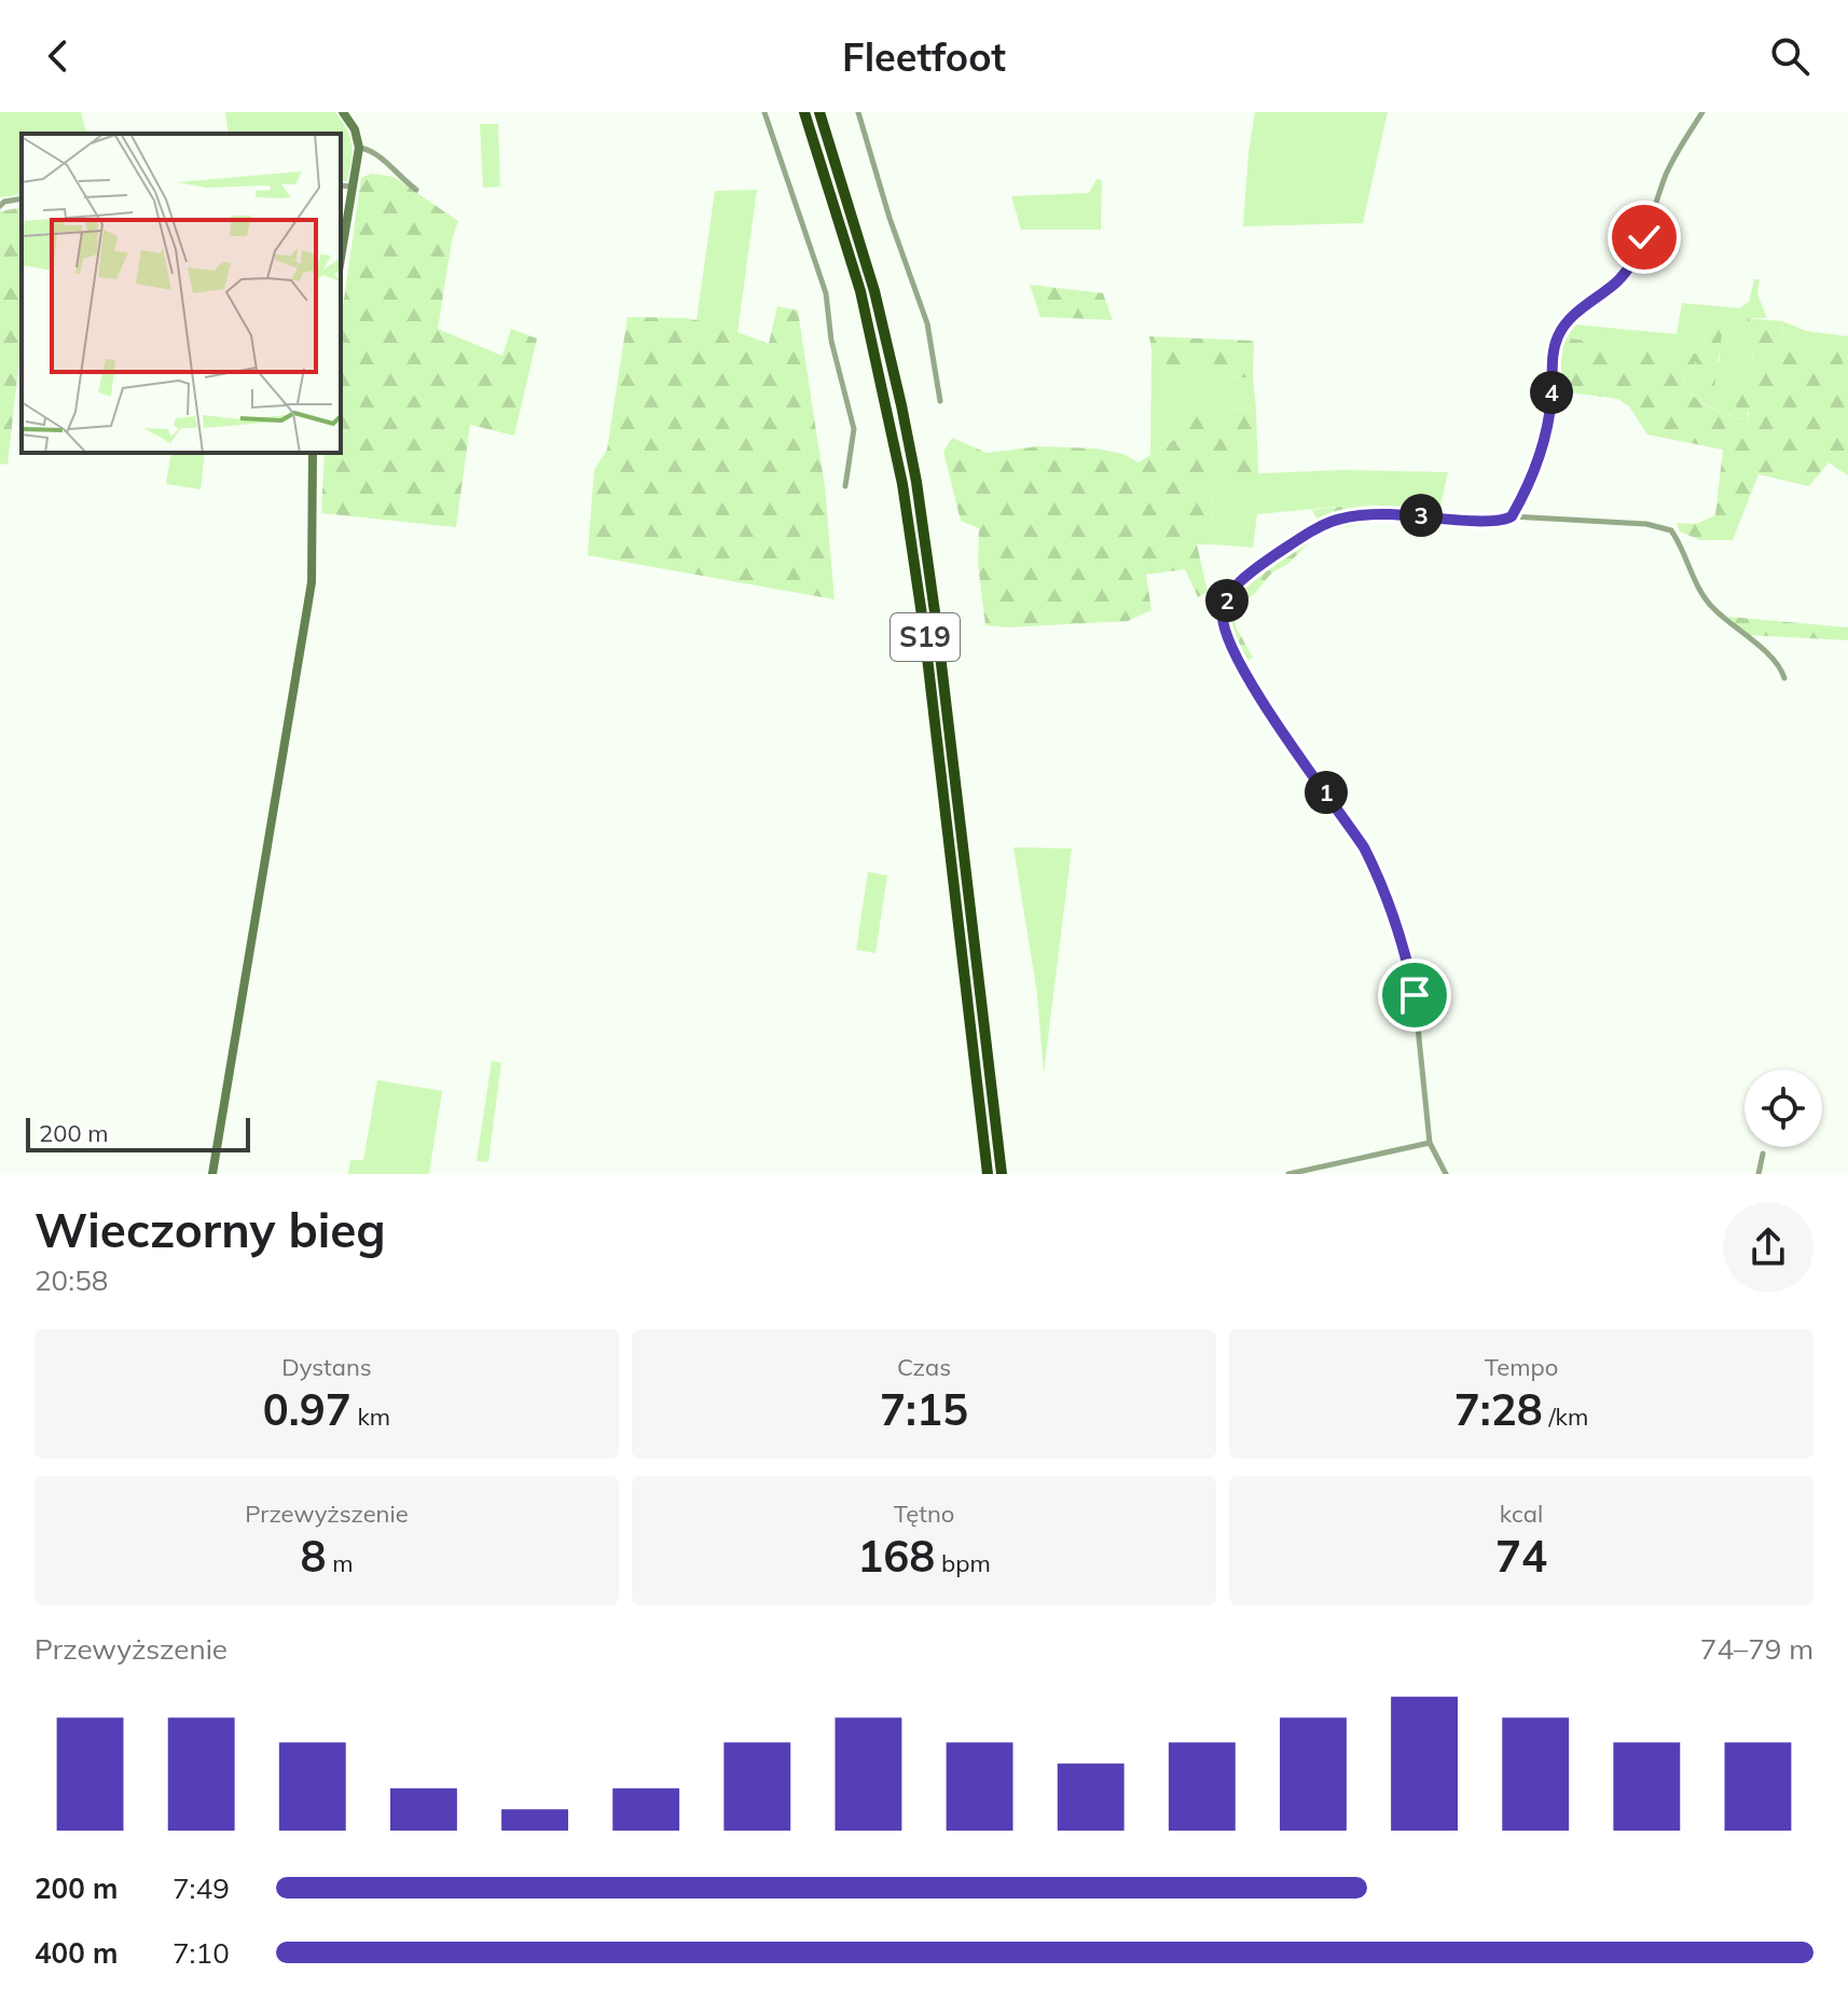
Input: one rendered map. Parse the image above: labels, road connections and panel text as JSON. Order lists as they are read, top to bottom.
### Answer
{
  "streets": {
    "highway": ["S19"]
  },
  "scale_bar": "200 m",
  "page": {
    "header": "Fleetfoot",
    "pins": [
      "4",
      "3",
      "2",
      "1"
    ],
    "scale": "200 m",
    "heading": ["Wieczorny bieg", "20:58"],
    "stats": [
      ["Dystans", "0.97 km"],
      ["Czas", "7:15"],
      ["Tempo", "7:28 /km"],
      ["Przewyższenie", "8 m"],
      ["Tętno", "168 bpm"],
      ["kcal", "74"]
    ],
    "chart": ["Przewyższenie", "74–79 m"],
    "list": [
      {
        "name": "200 m",
        "note": "7:49"
      },
      {
        "name": "400 m",
        "note": "7:10"
      }
    ]
  }
}
